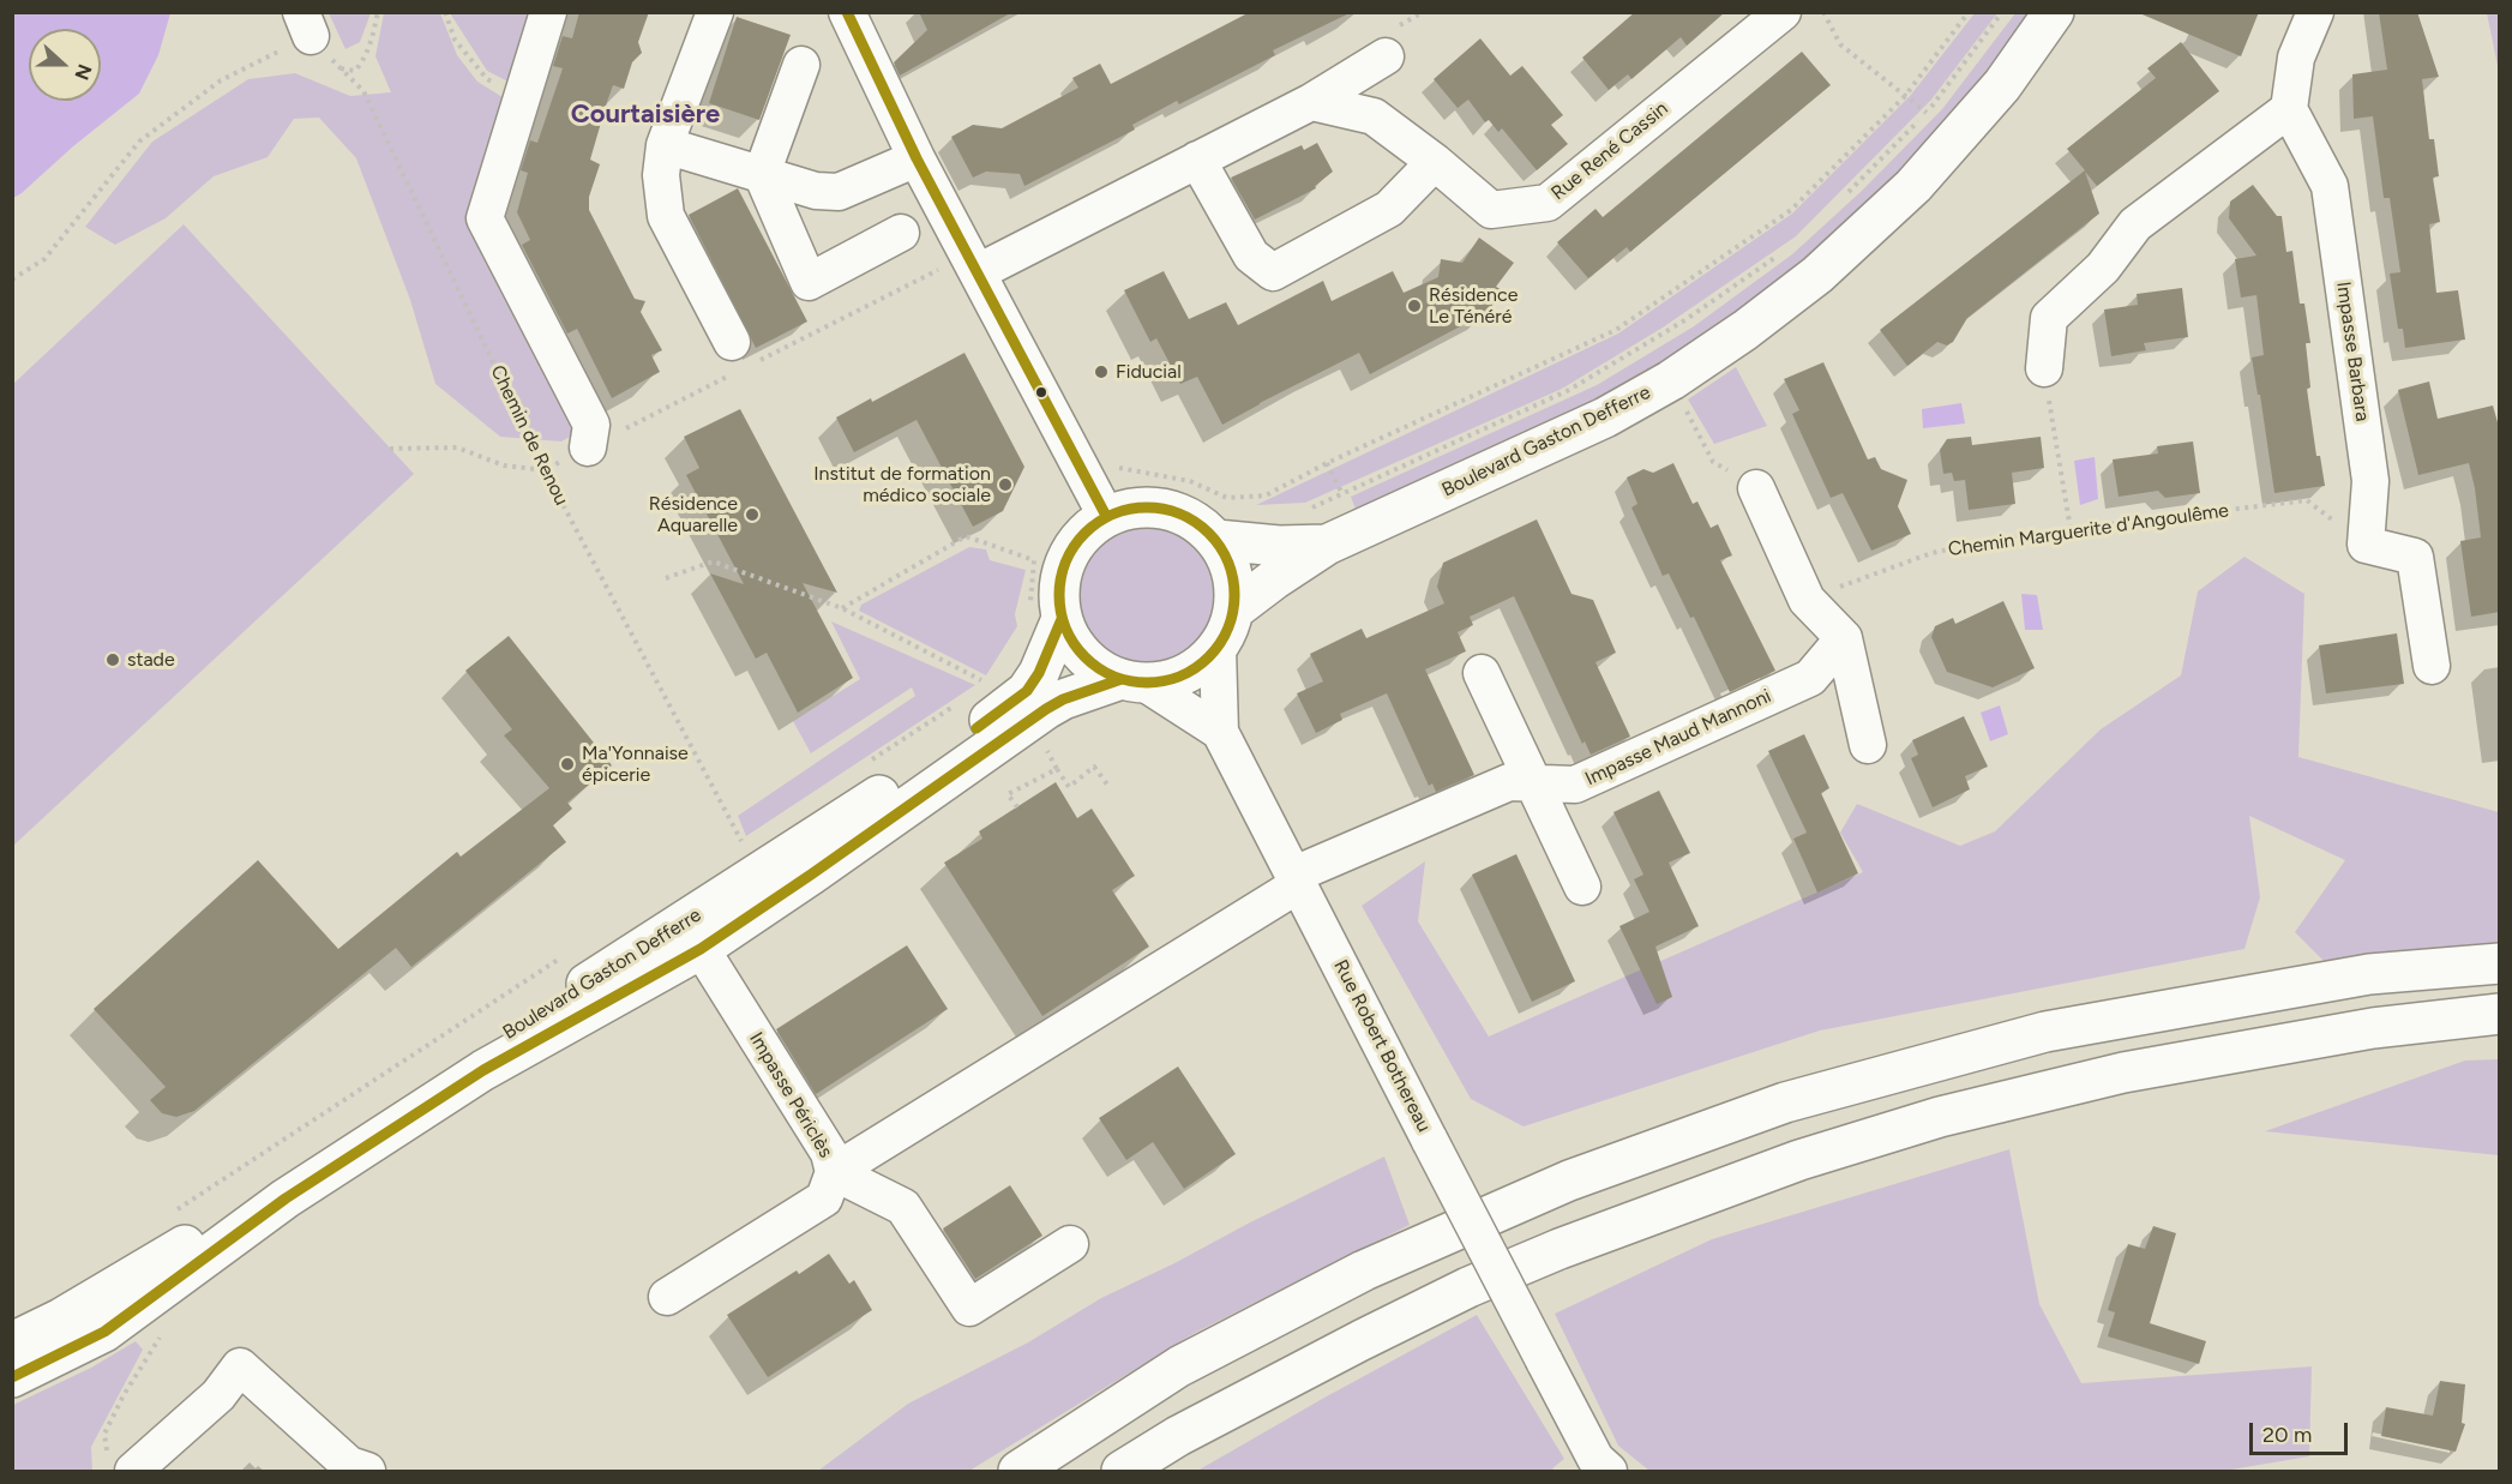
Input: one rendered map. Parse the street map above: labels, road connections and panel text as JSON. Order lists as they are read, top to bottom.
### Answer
{
  "streets": {
    "main road": ["Boulevard Gaston Defferre"],
    "street": [
      "Rue René Cassin",
      "Impasse Barbara",
      "Impasse Maud Mannoni",
      "Rue Robert Bothereau",
      "Impasse Périclès"
    ],
    "path": ["Chemin de Renou", "Chemin Marguerite d'Angoulême"]
  },
  "crossings": [
    ["Impasse Barbara", "Chemin Marguerite d'Angoulême"],
    ["Boulevard Gaston Defferre", "Rue Robert Bothereau"],
    ["Boulevard Gaston Defferre", "Impasse Périclès"],
    ["Impasse Maud Mannoni", "Rue Robert Bothereau"],
    ["Impasse Maud Mannoni", "Impasse Périclès"]
  ],
  "districts": ["Courtaisière"],
  "places": [
    "Résidence Le Ténéré",
    "Fiducial",
    "Institut de formation médico sociale",
    "Résidence Aquarelle",
    "stade",
    "Ma'Yonnaise épicerie"
  ],
  "scale_bar": "20 m",
  "north": "right"
}
